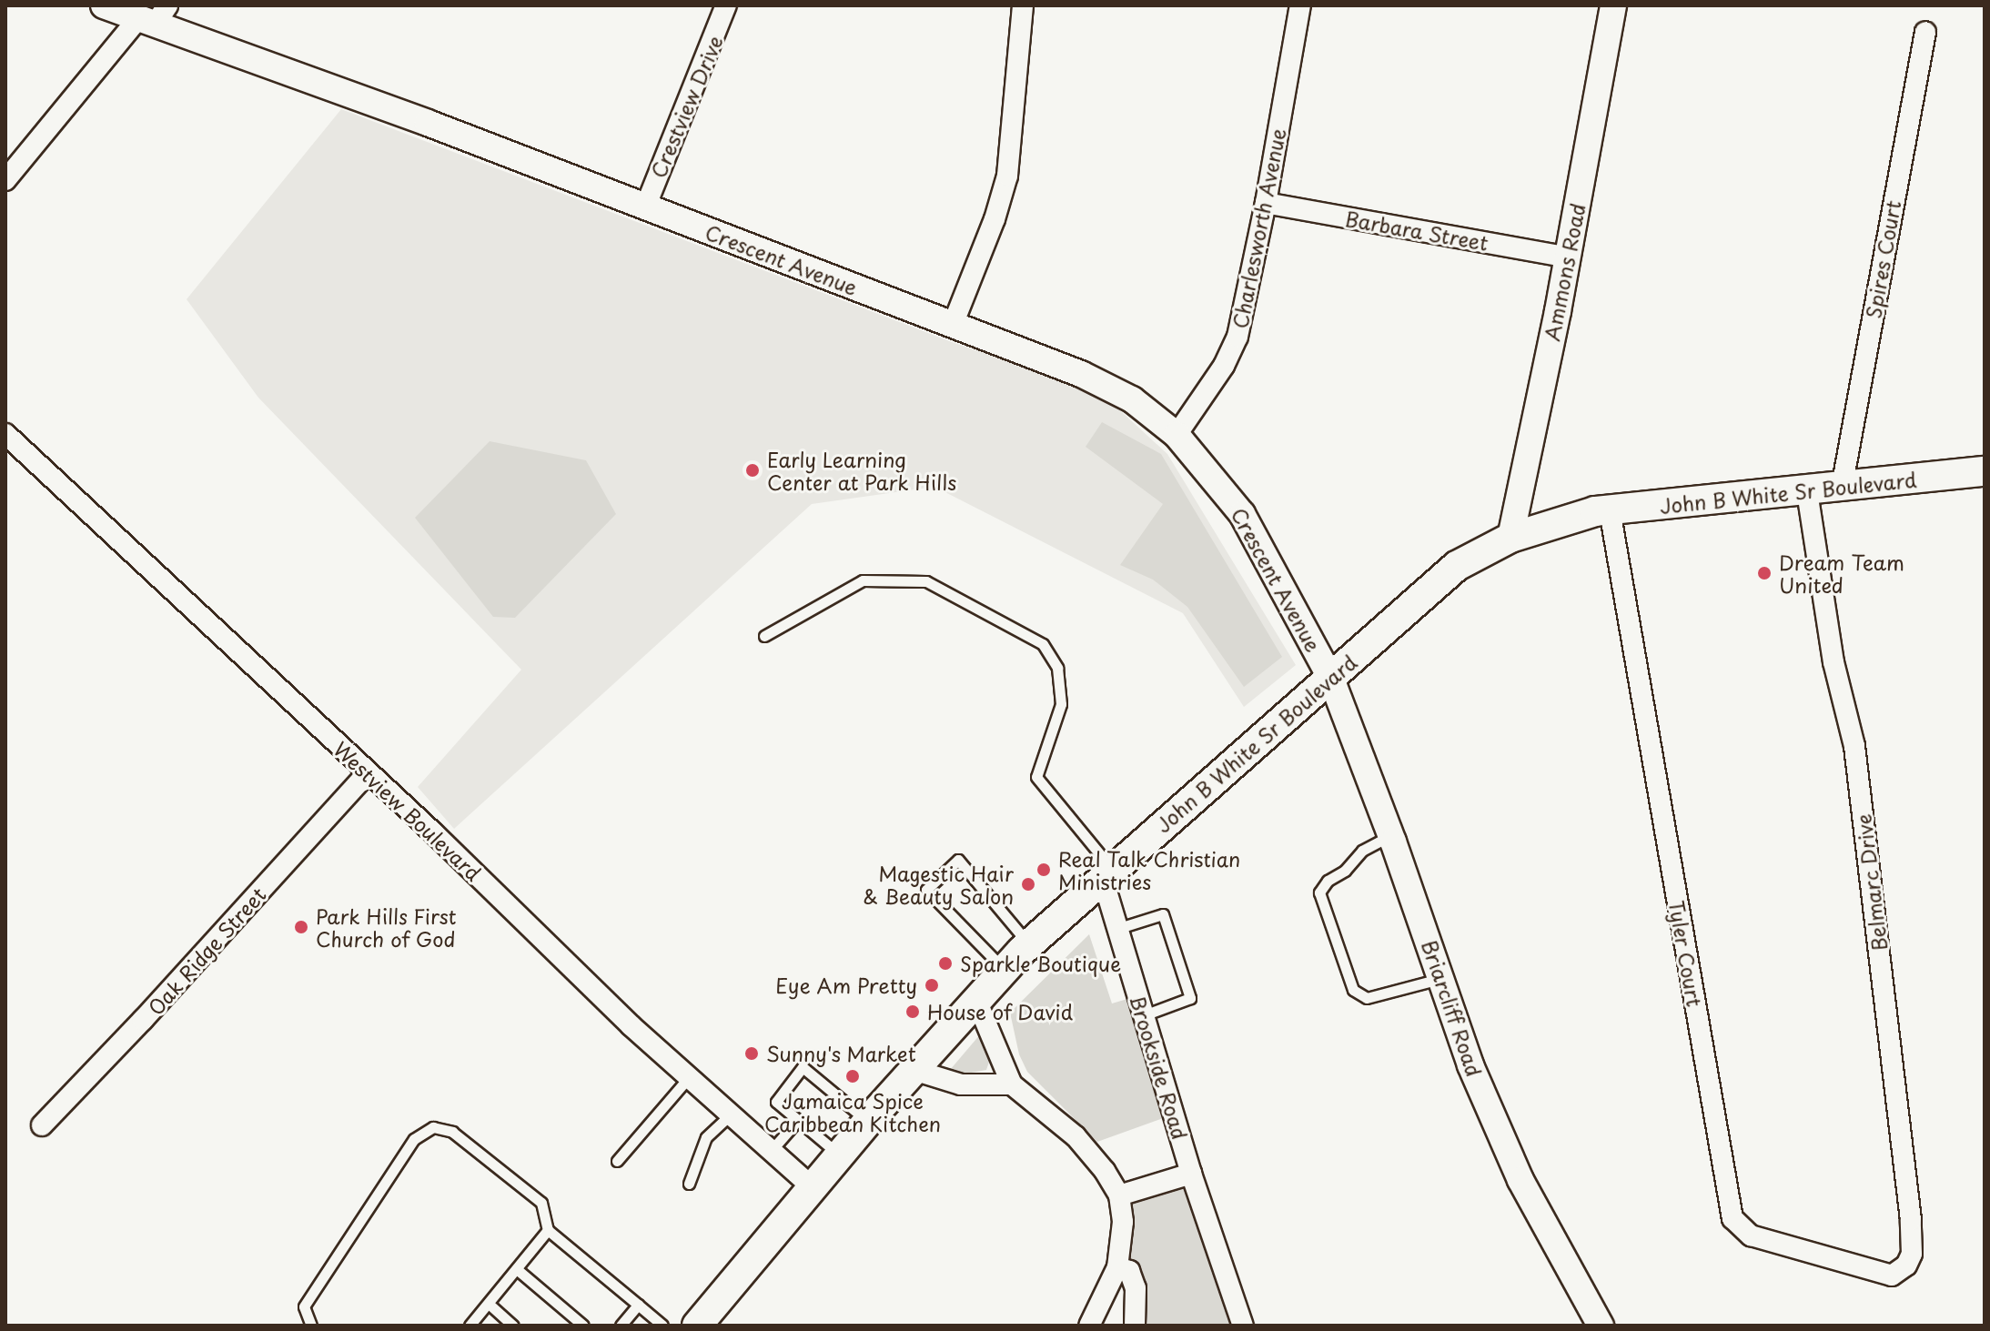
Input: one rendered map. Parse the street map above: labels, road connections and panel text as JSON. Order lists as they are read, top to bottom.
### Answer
{
  "streets": {
    "main road": ["John B White Sr Boulevard"],
    "street": [
      "Crestview Drive",
      "Charlesworth Avenue",
      "Barbara Street",
      "Crescent Avenue",
      "Spires Court",
      "Ammons Road",
      "Westview Boulevard",
      "Belmarc Drive",
      "Oak Ridge Street",
      "Tyler Court",
      "Briarcliff Road",
      "Brookside Road"
    ]
  },
  "crossings": [
    ["Crestview Drive", "Crescent Avenue"],
    ["Charlesworth Avenue", "Barbara Street"],
    ["Charlesworth Avenue", "Crescent Avenue"],
    ["Barbara Street", "Ammons Road"],
    ["Crescent Avenue", "John B White Sr Boulevard"],
    ["Crescent Avenue", "Briarcliff Road"],
    ["Spires Court", "John B White Sr Boulevard"],
    ["Ammons Road", "John B White Sr Boulevard"],
    ["John B White Sr Boulevard", "Westview Boulevard"],
    ["John B White Sr Boulevard", "Belmarc Drive"],
    ["John B White Sr Boulevard", "Tyler Court"],
    ["John B White Sr Boulevard", "Briarcliff Road"],
    ["John B White Sr Boulevard", "Brookside Road"],
    ["Westview Boulevard", "Oak Ridge Street"],
    ["Belmarc Drive", "Tyler Court"]
  ],
  "places": [
    "Early Learning Center at Park Hills",
    "Dream Team United",
    "Real Talk Christian Ministries",
    "Magestic Hair & Beauty Salon",
    "Park Hills First Church of God",
    "Sparkle Boutique",
    "Eye Am Pretty",
    "House of David",
    "Sunny's Market",
    "Jamaica Spice Caribbean Kitchen"
  ]
}
